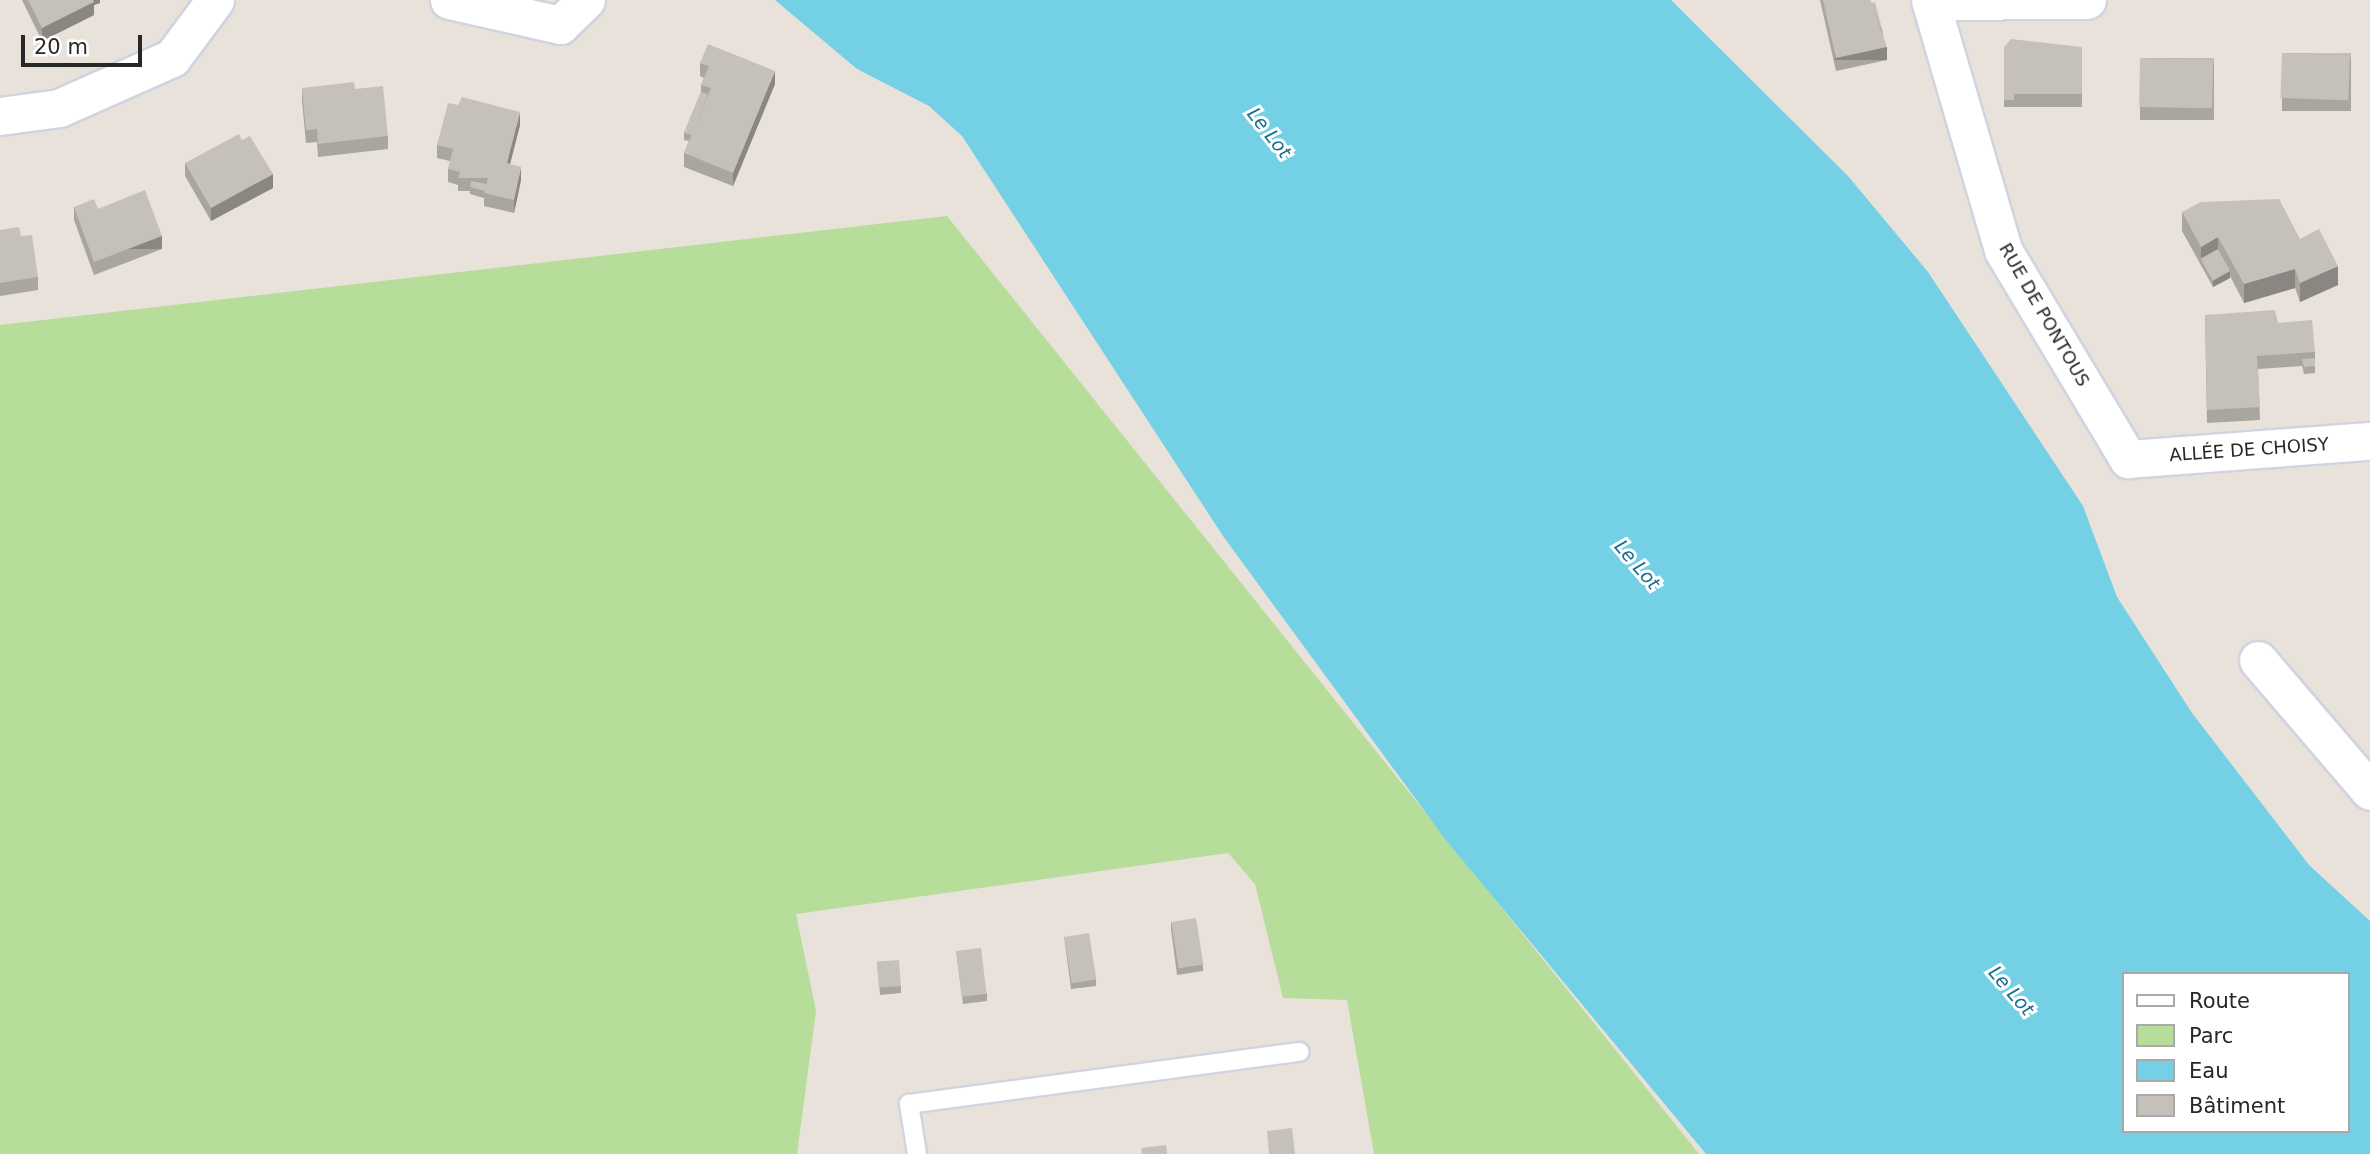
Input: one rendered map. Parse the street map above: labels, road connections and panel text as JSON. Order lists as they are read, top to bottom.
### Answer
{
  "streets": {
    "street": ["RUE DE PONTOUS", "ALLÉE DE CHOISY"]
  },
  "crossings": [
    ["RUE DE PONTOUS", "ALLÉE DE CHOISY"]
  ],
  "water": ["Le Lot"],
  "legend": [
    "Route",
    "Parc",
    "Eau",
    "Bâtiment"
  ],
  "scale_bar": "20 m"
}
